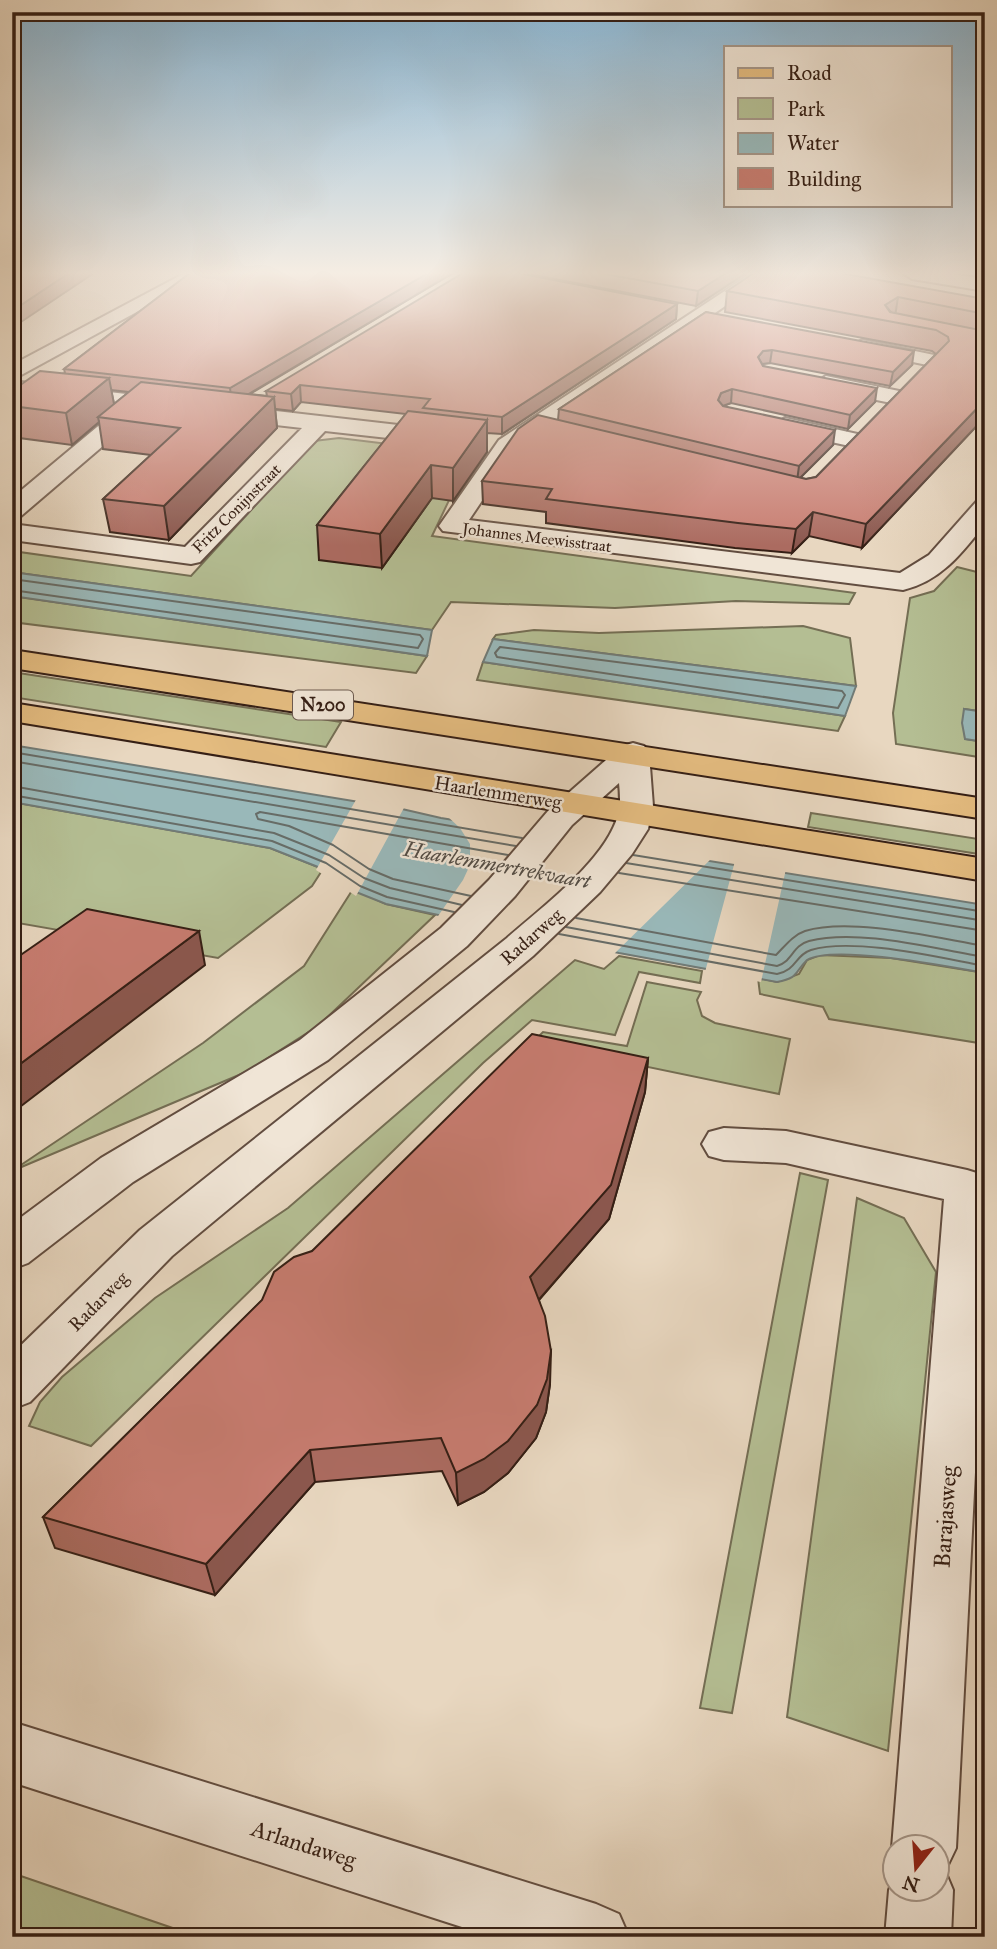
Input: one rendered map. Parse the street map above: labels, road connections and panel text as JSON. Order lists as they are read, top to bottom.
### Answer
{
  "streets": {
    "main road": ["N200", "Haarlemmerweg"],
    "street": [
      "Fritz Conijnstraat",
      "Johannes Meewisstraat",
      "Radarweg",
      "Barajasweg",
      "Arlandaweg"
    ]
  },
  "crossings": [
    ["Haarlemmerweg", "Radarweg"]
  ],
  "water": ["Haarlemmertrekvaart"],
  "legend": [
    "Road",
    "Park",
    "Water",
    "Building"
  ],
  "north": "bottom"
}
